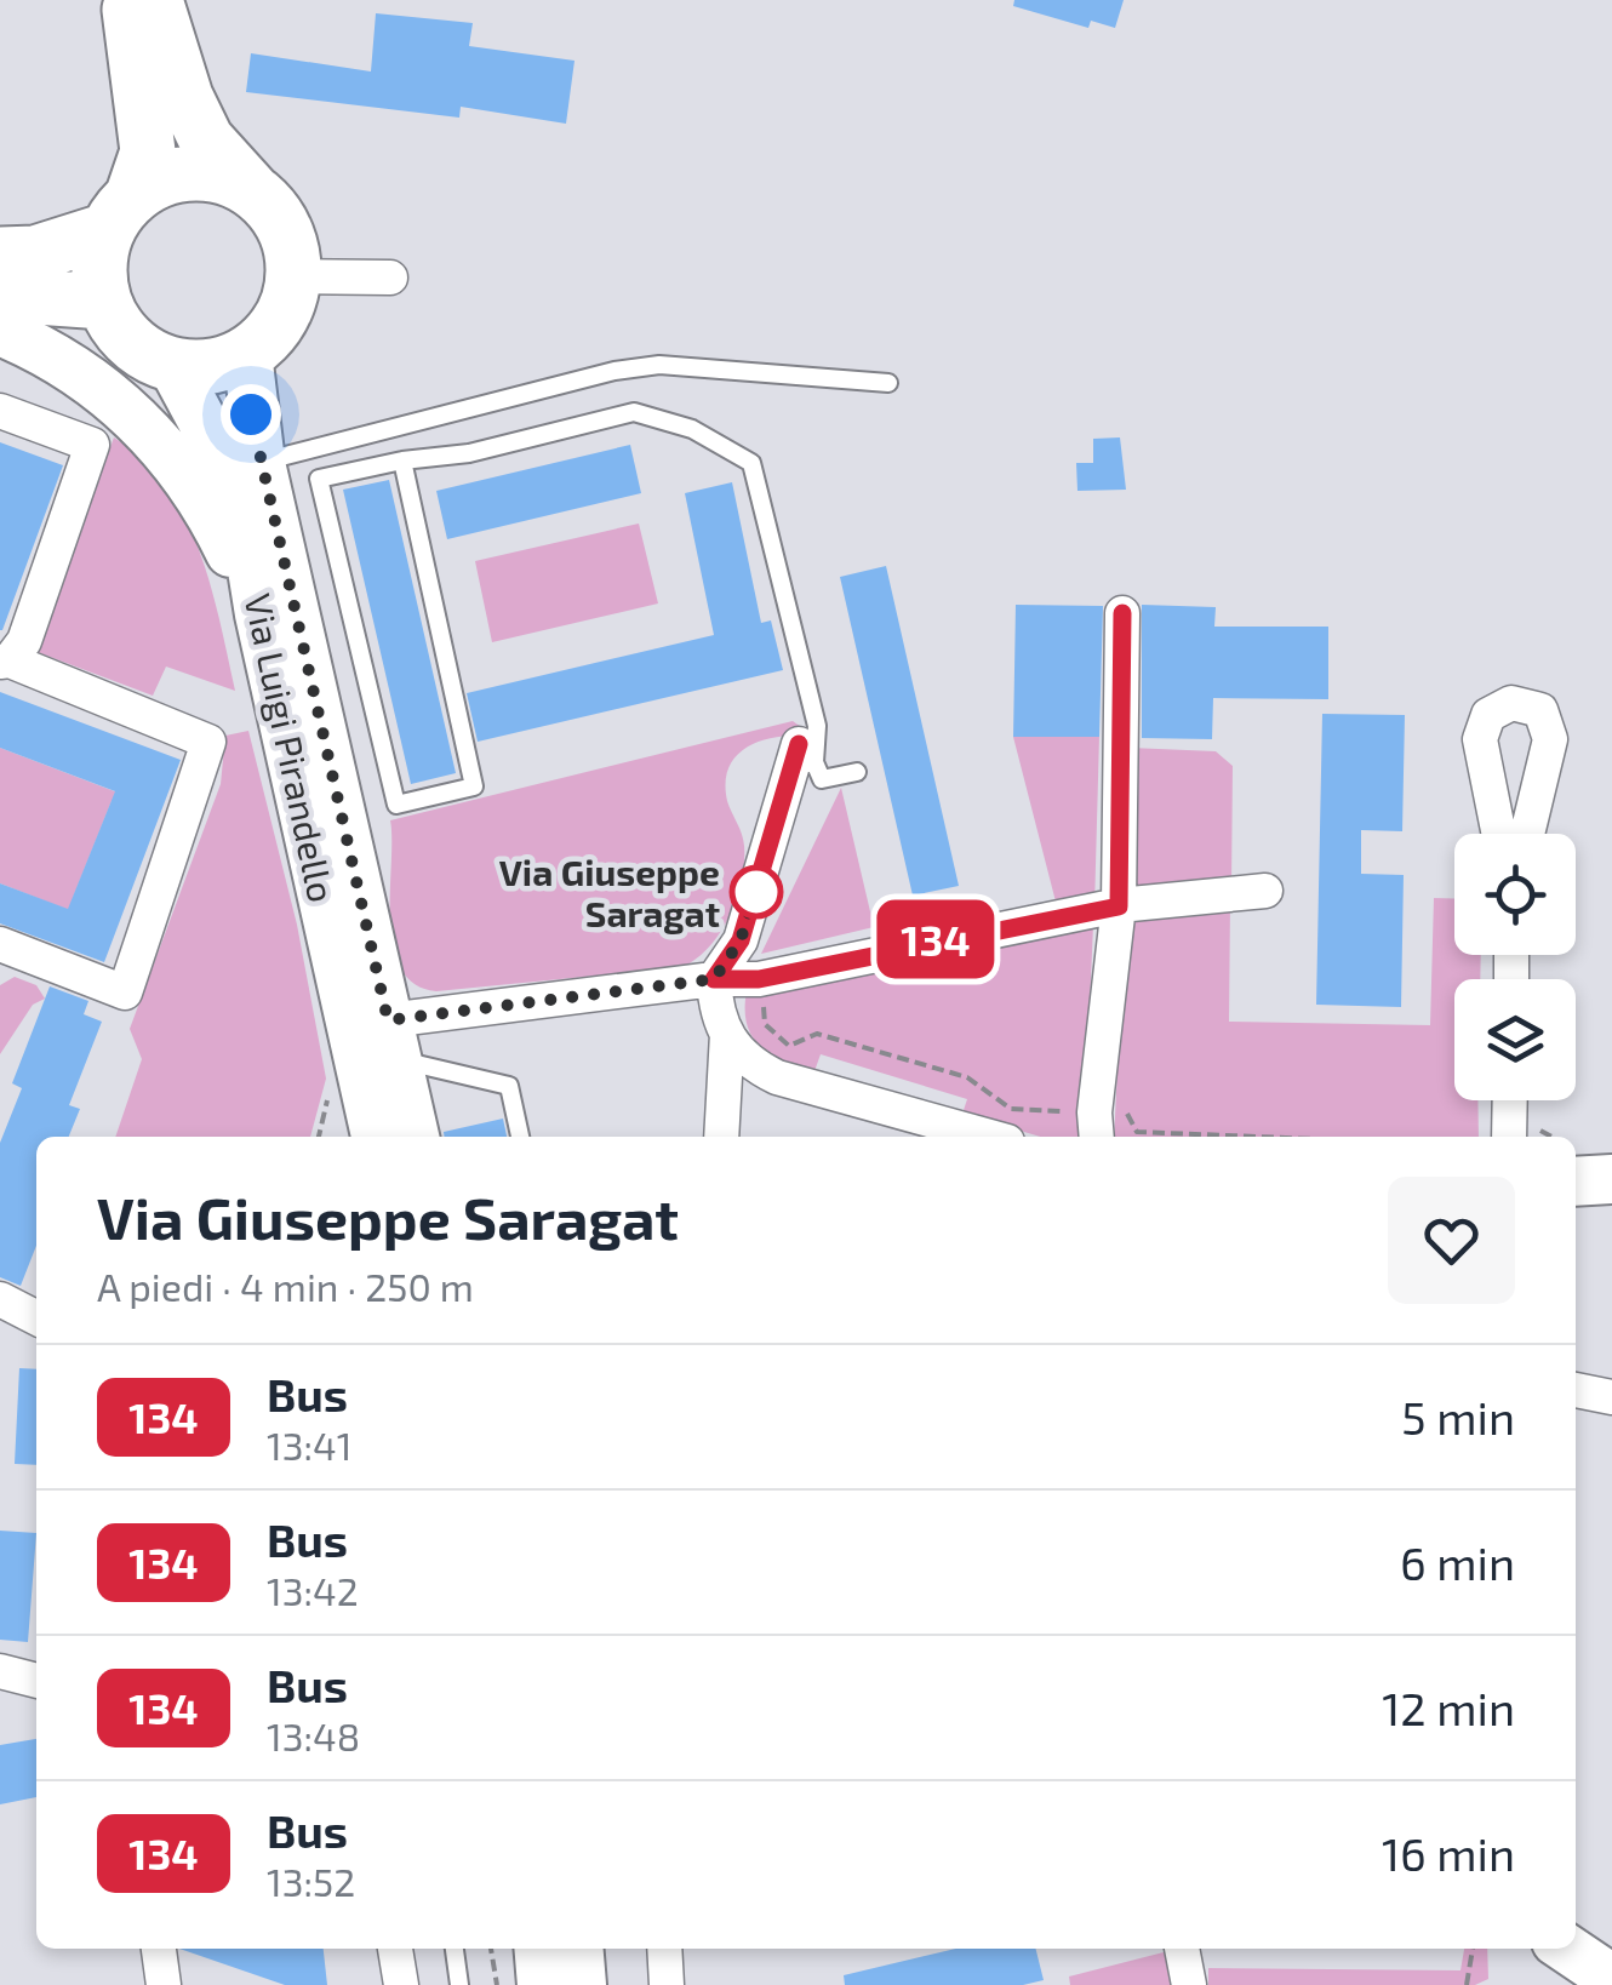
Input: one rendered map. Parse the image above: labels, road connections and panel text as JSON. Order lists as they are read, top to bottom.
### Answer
{
  "streets": {
    "main road": ["Via Luigi Pirandello"]
  },
  "places": ["Via Giuseppe Saragat"],
  "lines": ["bus line 134"],
  "page": {
    "on_map": "134",
    "heading": ["Via Giuseppe Saragat", "A piedi · 4 min · 250 m"],
    "list": [
      {
        "mark": "134",
        "name": "Bus",
        "note": "13:41",
        "value": "5 min"
      },
      {
        "mark": "134",
        "name": "Bus",
        "note": "13:42",
        "value": "6 min"
      },
      {
        "mark": "134",
        "name": "Bus",
        "note": "13:48",
        "value": "12 min"
      },
      {
        "mark": "134",
        "name": "Bus",
        "note": "13:52",
        "value": "16 min"
      }
    ]
  }
}
